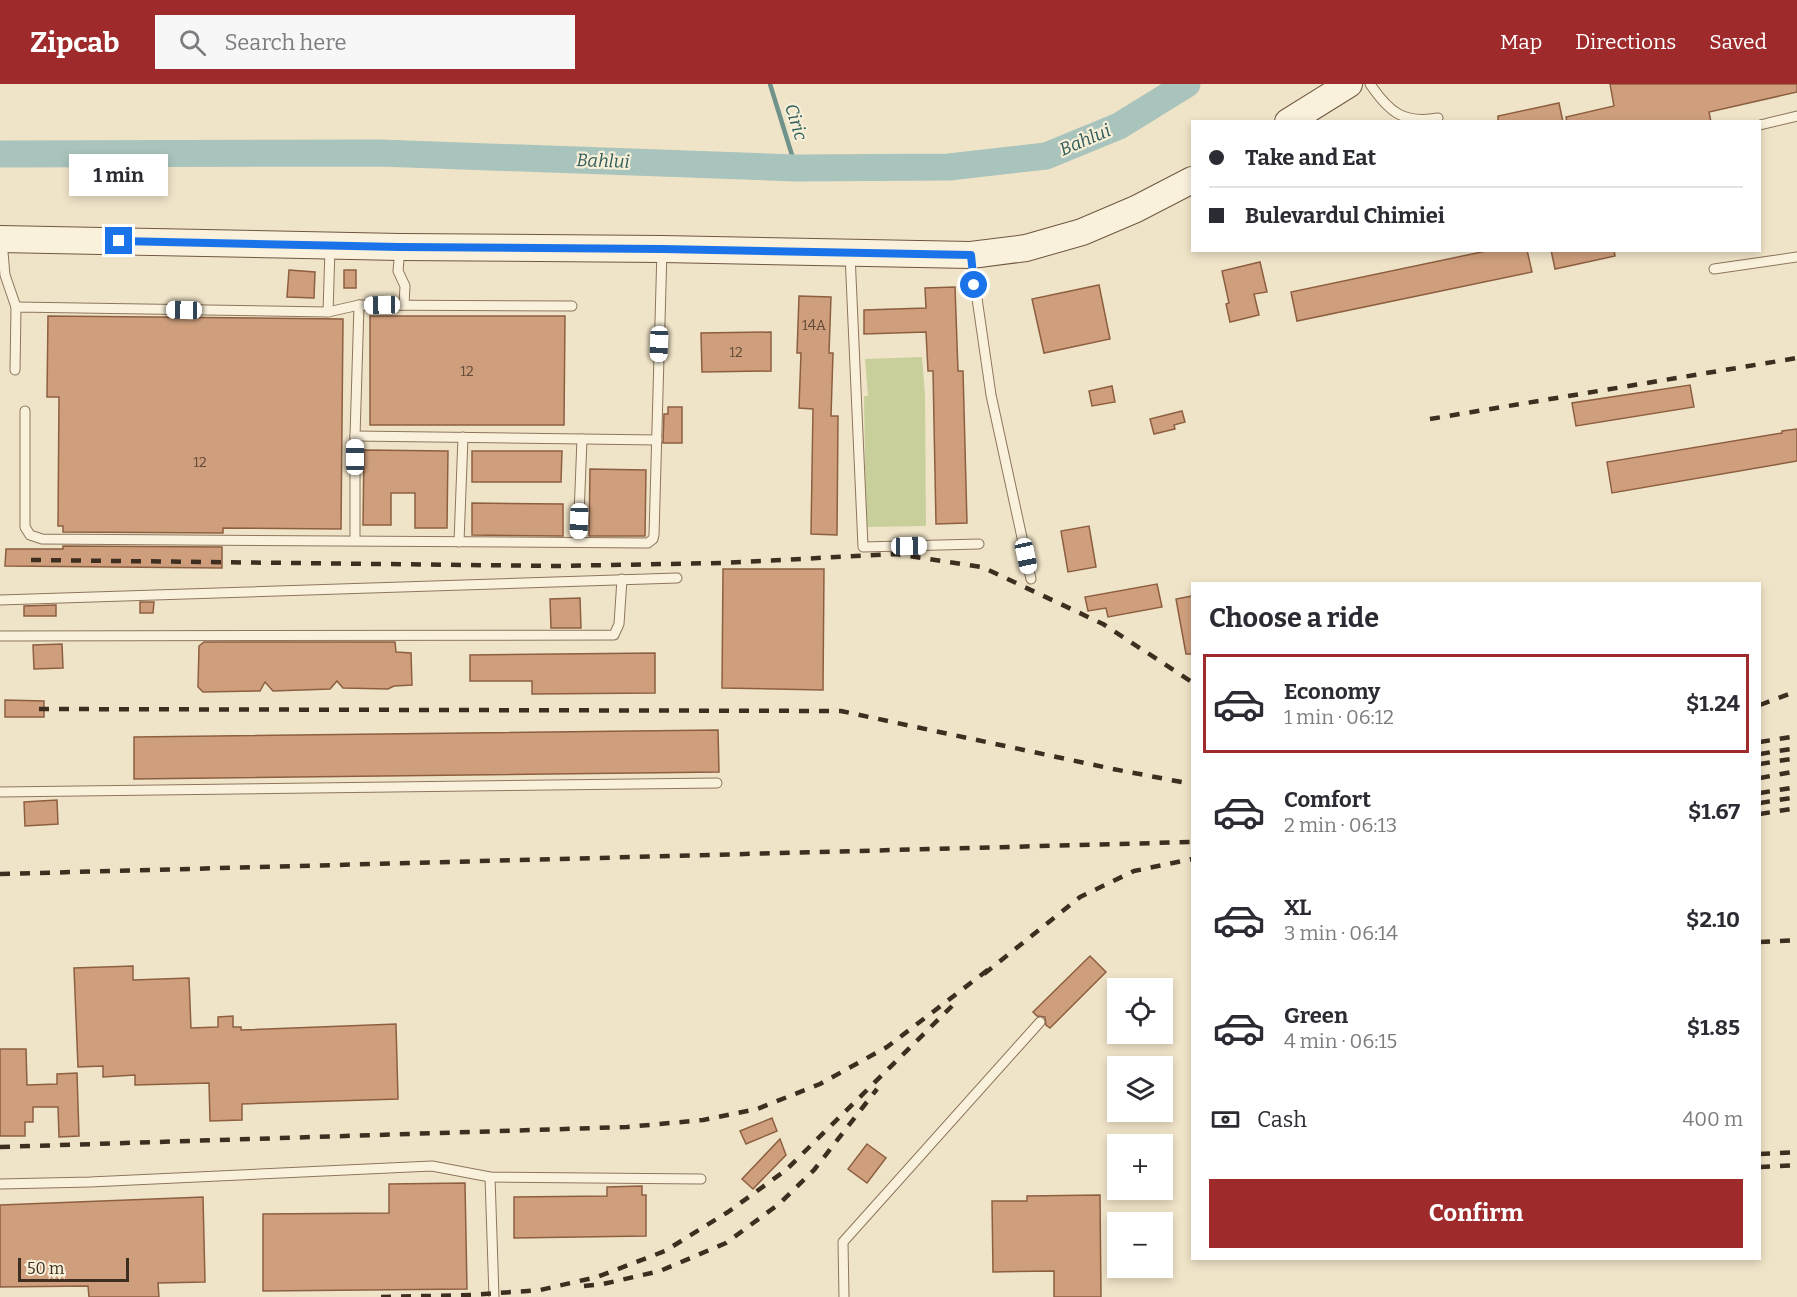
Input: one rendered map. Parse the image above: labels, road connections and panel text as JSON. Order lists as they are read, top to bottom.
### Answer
{
  "water": ["Ciric", "Bahlui"],
  "house_numbers": [
    "14A",
    "12",
    "12",
    "12"
  ],
  "scale_bar": "50 m",
  "page": {
    "header": "Zipcab",
    "search": "Search here",
    "nav": ["Map", "Directions", "Saved"],
    "banner": ["Take and Eat", "Bulevardul Chimiei"],
    "bubble": "1 min",
    "heading": "Choose a ride",
    "list": [
      {
        "name": "Economy",
        "note": "1 min · 06:12",
        "value": "$1.24"
      },
      {
        "name": "Comfort",
        "note": "2 min · 06:13",
        "value": "$1.67"
      },
      {
        "name": "XL",
        "note": "3 min · 06:14",
        "value": "$2.10"
      },
      {
        "name": "Green",
        "note": "4 min · 06:15",
        "value": "$1.85"
      }
    ],
    "map_buttons": ["+", "−"],
    "pay": ["Cash", "400 m"],
    "buttons": "Confirm",
    "scale": "50 m"
  }
}
